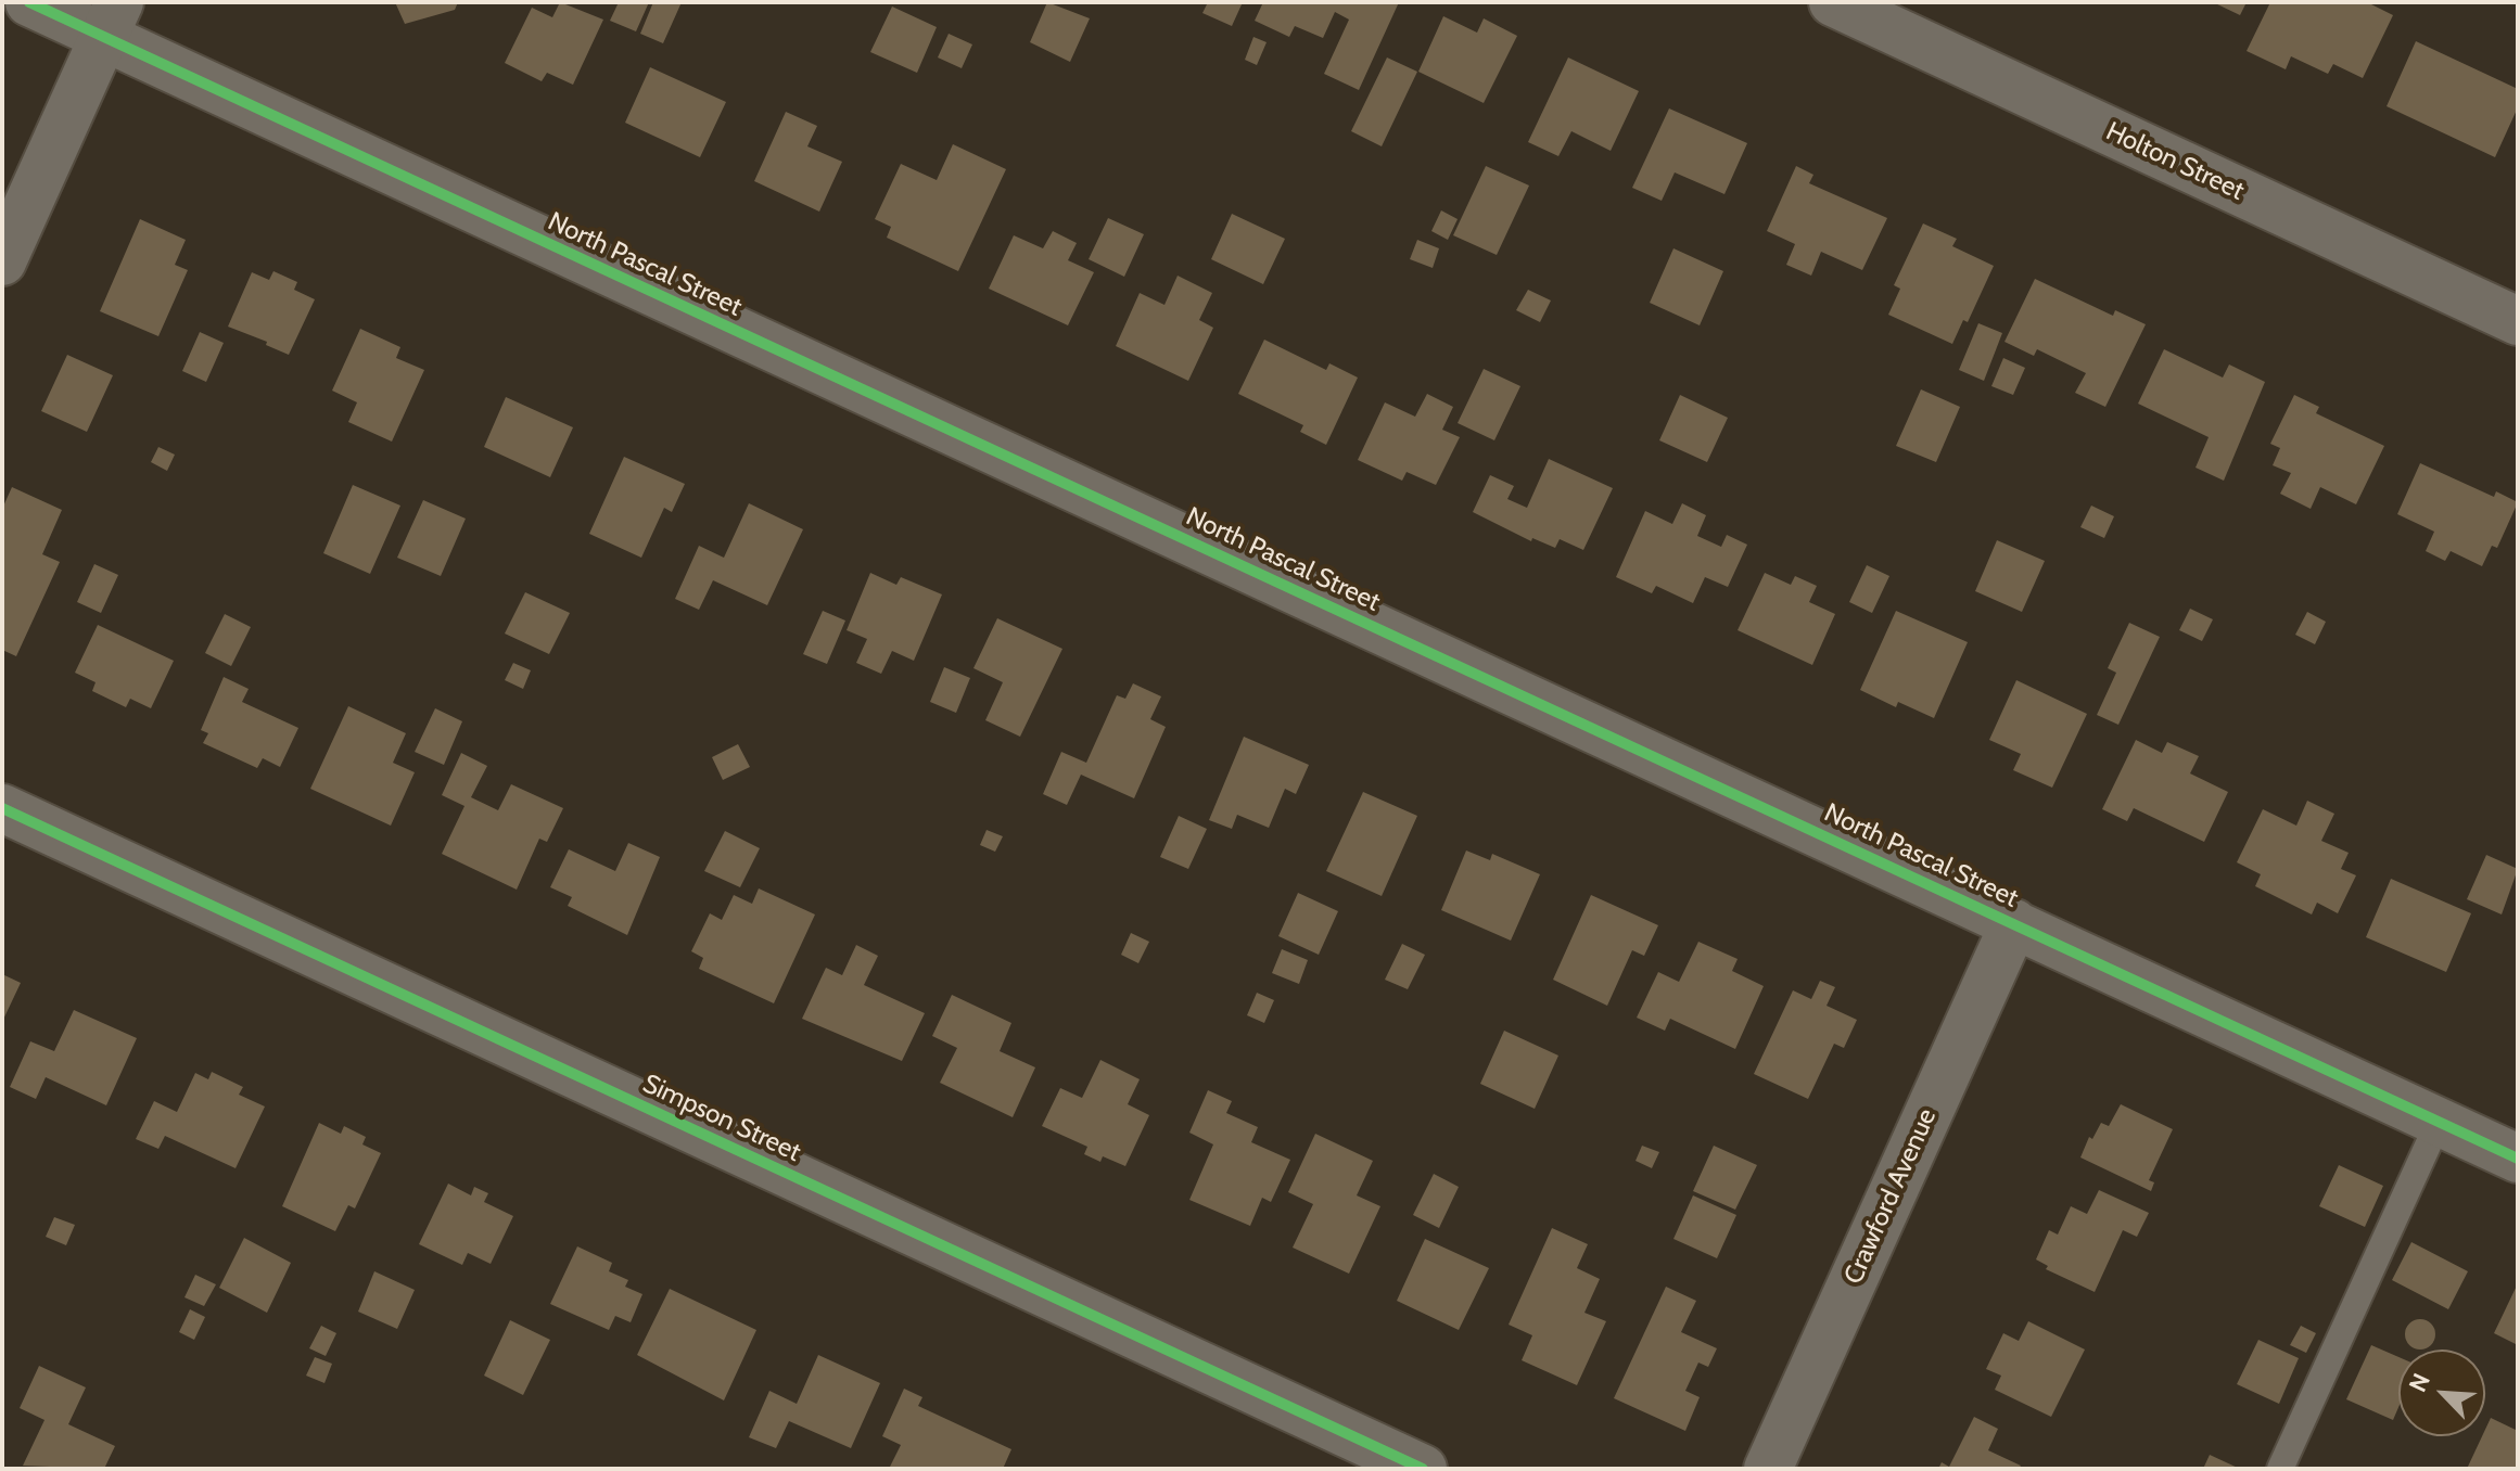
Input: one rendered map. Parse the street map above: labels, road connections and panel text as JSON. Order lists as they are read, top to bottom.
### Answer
{
  "streets": {
    "street": [
      "Holton Street",
      "North Pascal Street",
      "Simpson Street",
      "Crawford Avenue"
    ]
  },
  "crossings": [
    ["North Pascal Street", "Crawford Avenue"]
  ],
  "north": "top left"
}
